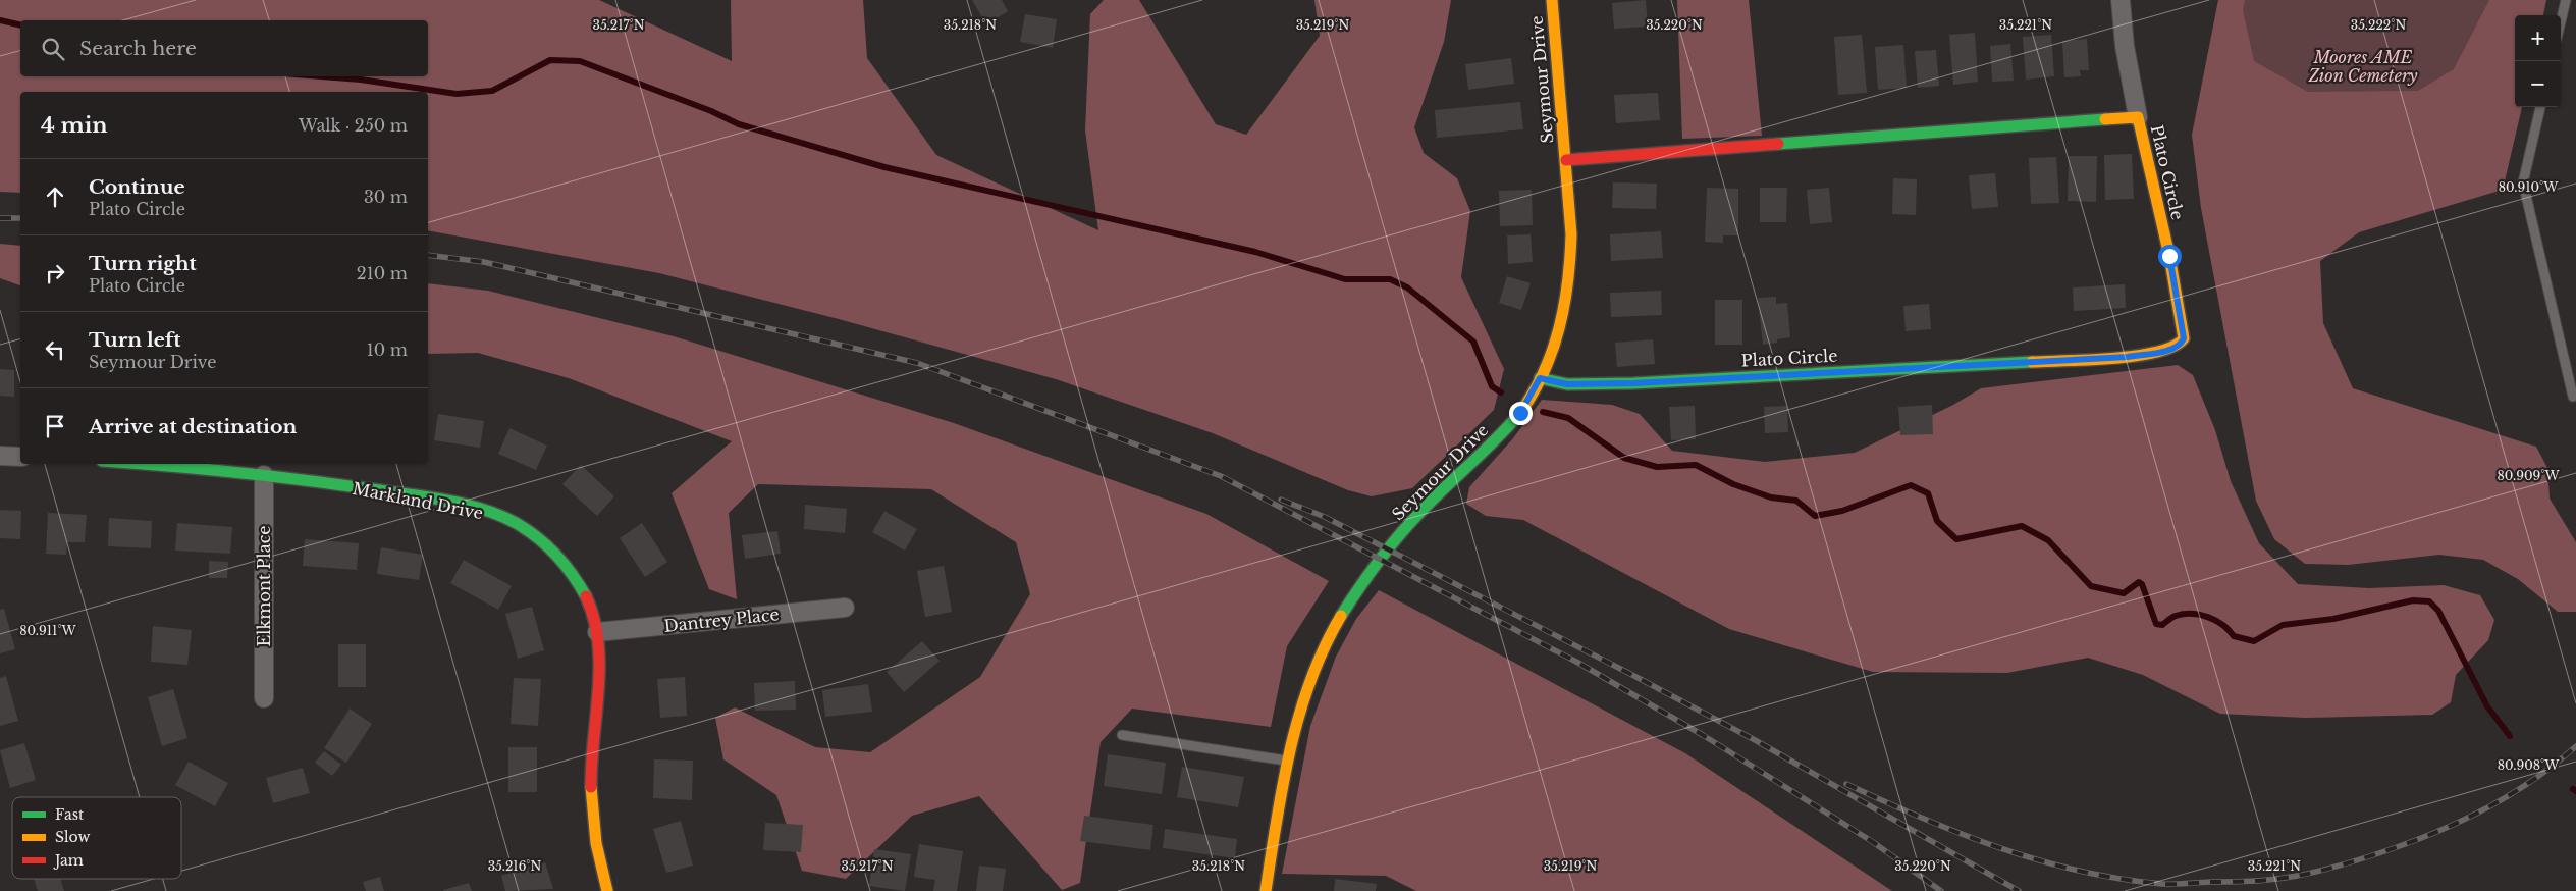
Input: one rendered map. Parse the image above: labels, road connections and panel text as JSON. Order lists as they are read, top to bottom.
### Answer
{
  "streets": {
    "street": [
      "Seymour Drive",
      "Plato Circle",
      "Markland Drive",
      "Elkmont Place",
      "Dantrey Place"
    ]
  },
  "crossings": [
    ["Seymour Drive", "Plato Circle"],
    ["Markland Drive", "Elkmont Place"],
    ["Markland Drive", "Dantrey Place"]
  ],
  "parks": ["Moores AME Zion Cemetery"],
  "legend": ["Fast", "Slow", "Jam"],
  "page": {
    "map_buttons": ["+", "−"],
    "search": "Search here",
    "heading": ["4 min", "Walk · 250 m"],
    "list": [
      ["Continue", "Plato Circle", "30 m"],
      ["Turn right", "Plato Circle", "210 m"],
      ["Turn left", "Seymour Drive", "10 m"],
      "Arrive at destination"
    ]
  },
  "coordinates": [
    "35.217°N",
    "35.218°N",
    "35.219°N",
    "35.220°N",
    "35.221°N",
    "35.222°N",
    "80.910°W",
    "80.909°W",
    "80.911°W",
    "80.908°W",
    "35.216°N"
  ]
}
